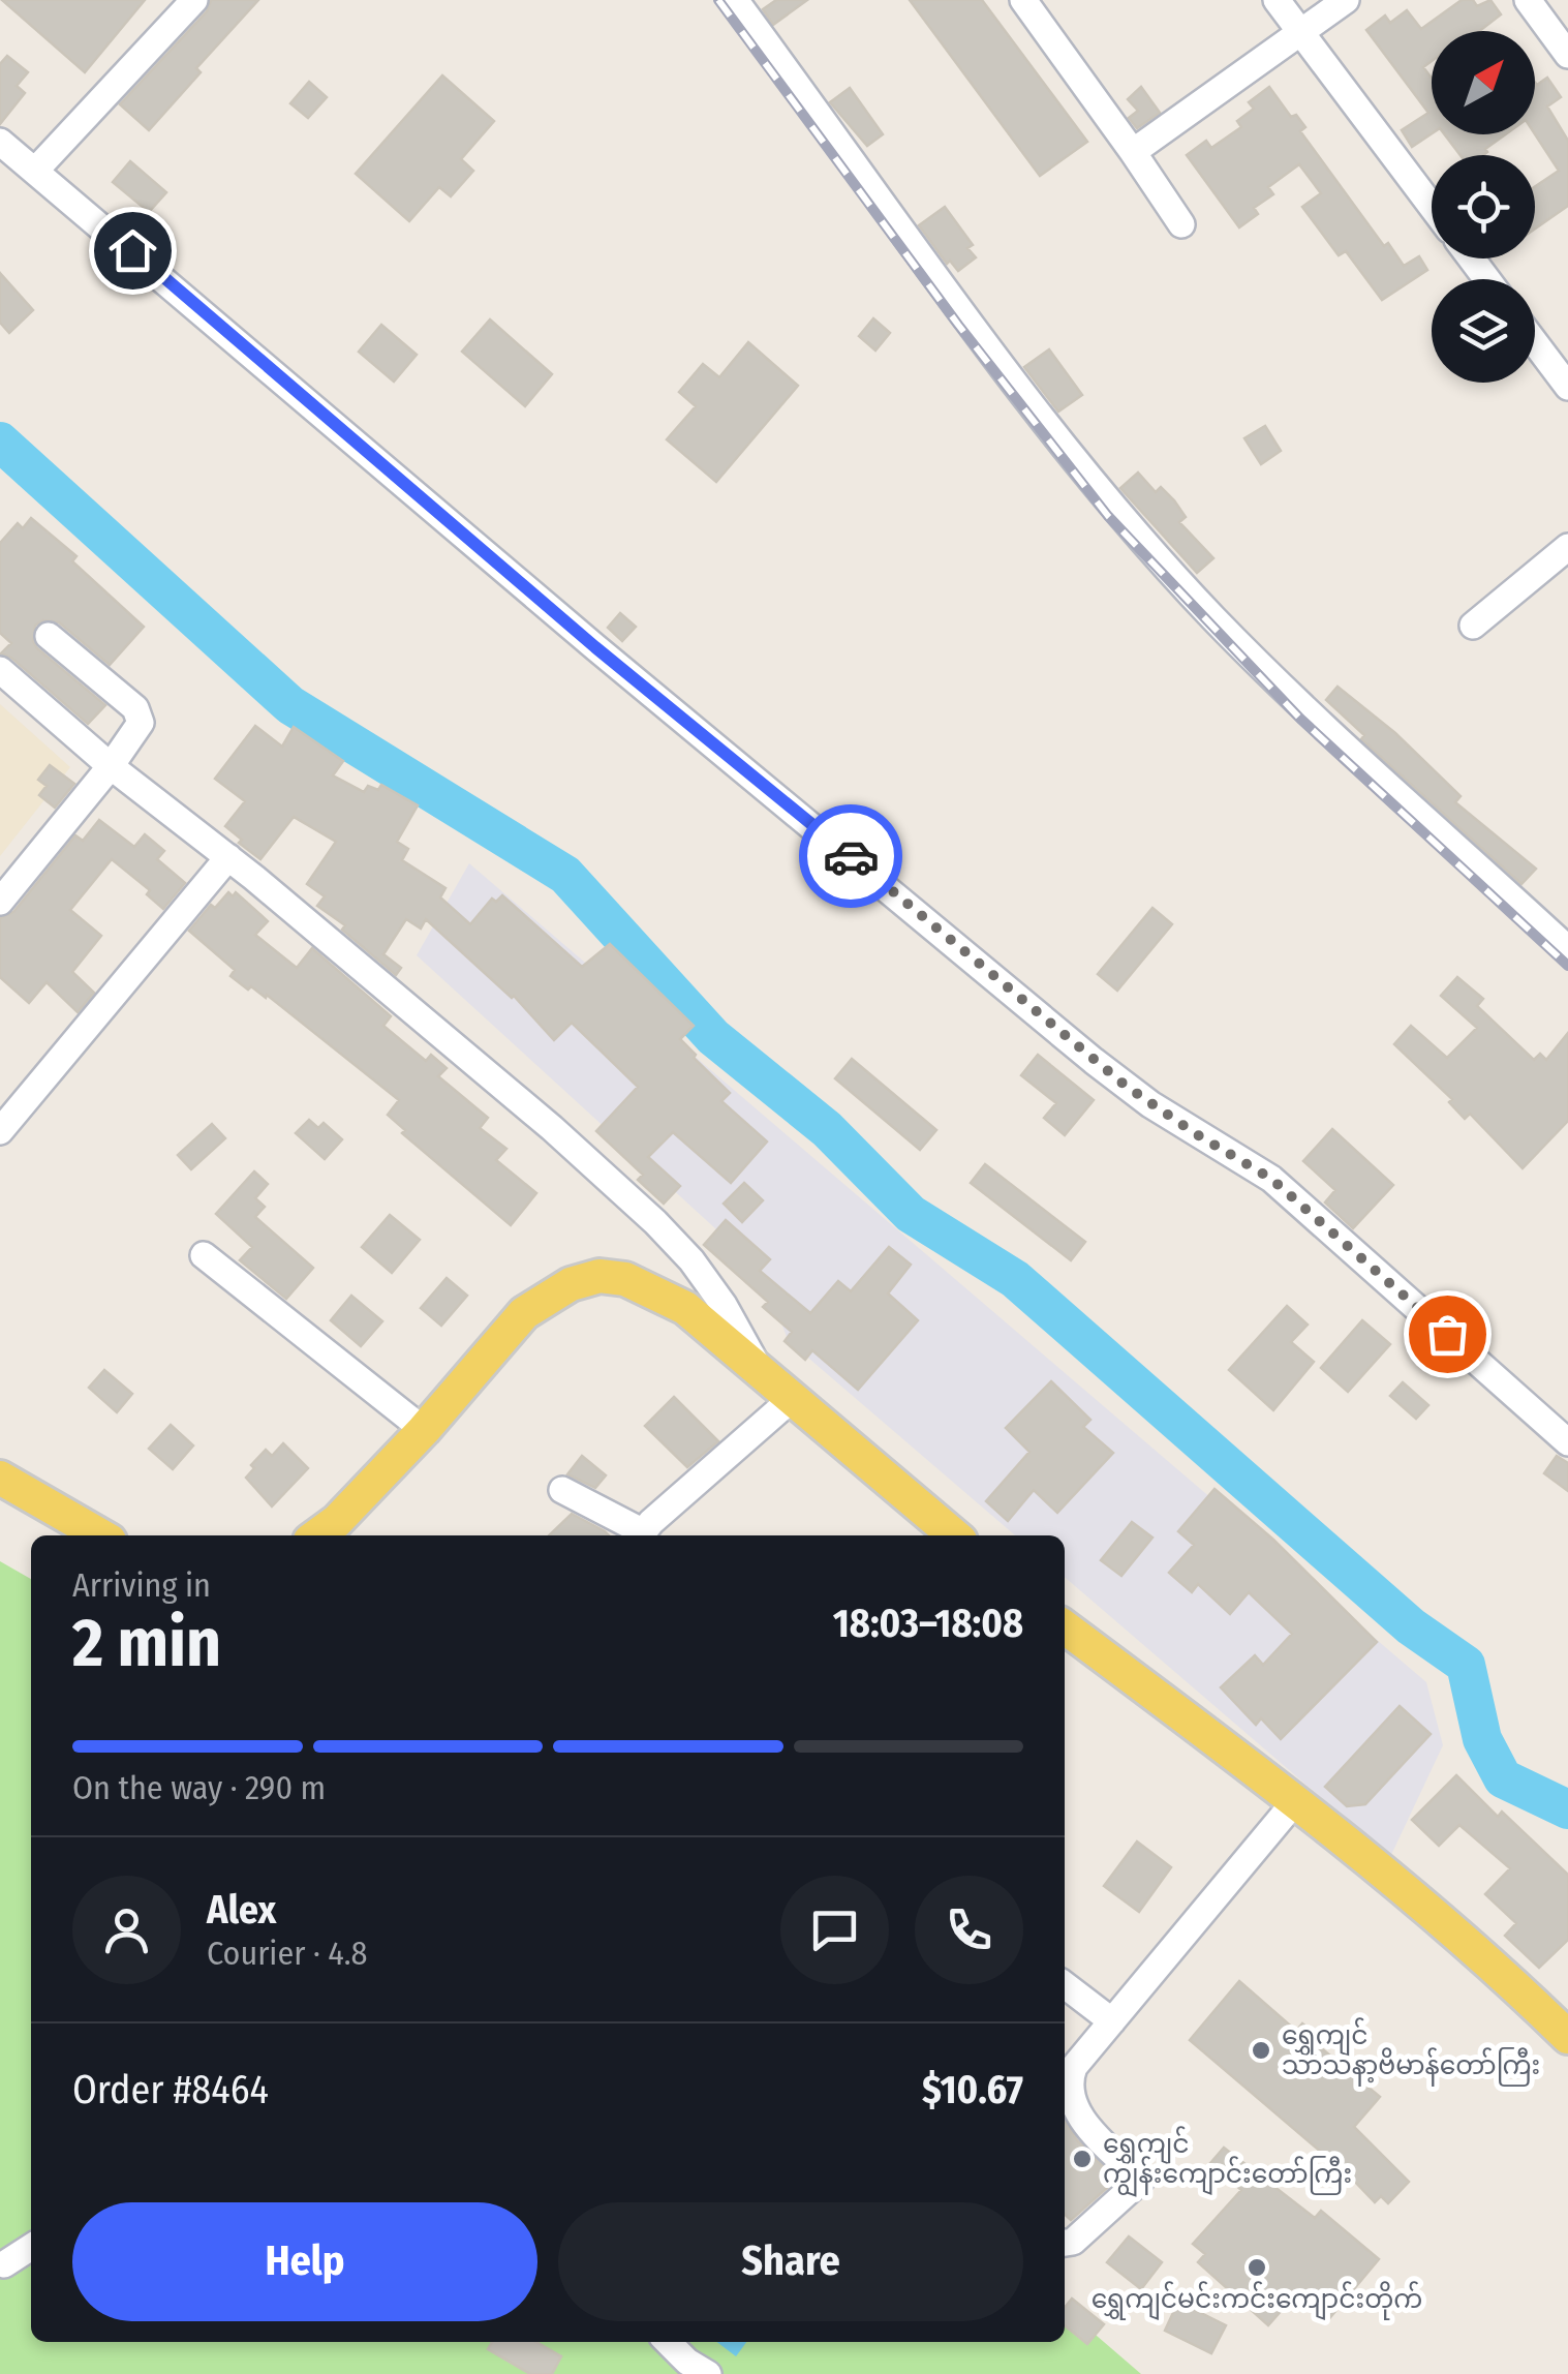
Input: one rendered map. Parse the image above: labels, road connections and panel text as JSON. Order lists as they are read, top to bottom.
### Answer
{
  "places": ["ရွှေကျင် သာသနာ့ဗိမာန်တော်ကြီး", "ရွှေကျင် ကျွန်းကျောင်းတော်ကြီး", "ရွှေကျင်မင်းကင်းကျောင်းတိုက်"],
  "north": "top right",
  "page": {
    "heading": ["2 min", "Arriving in", "18:03–18:08"],
    "panel": [
      "Alex",
      "Courier · 4.8",
      "Order #8464",
      "$10.67"
    ],
    "bar": "On the way · 290 m",
    "buttons": ["Help", "Share"]
  }
}
